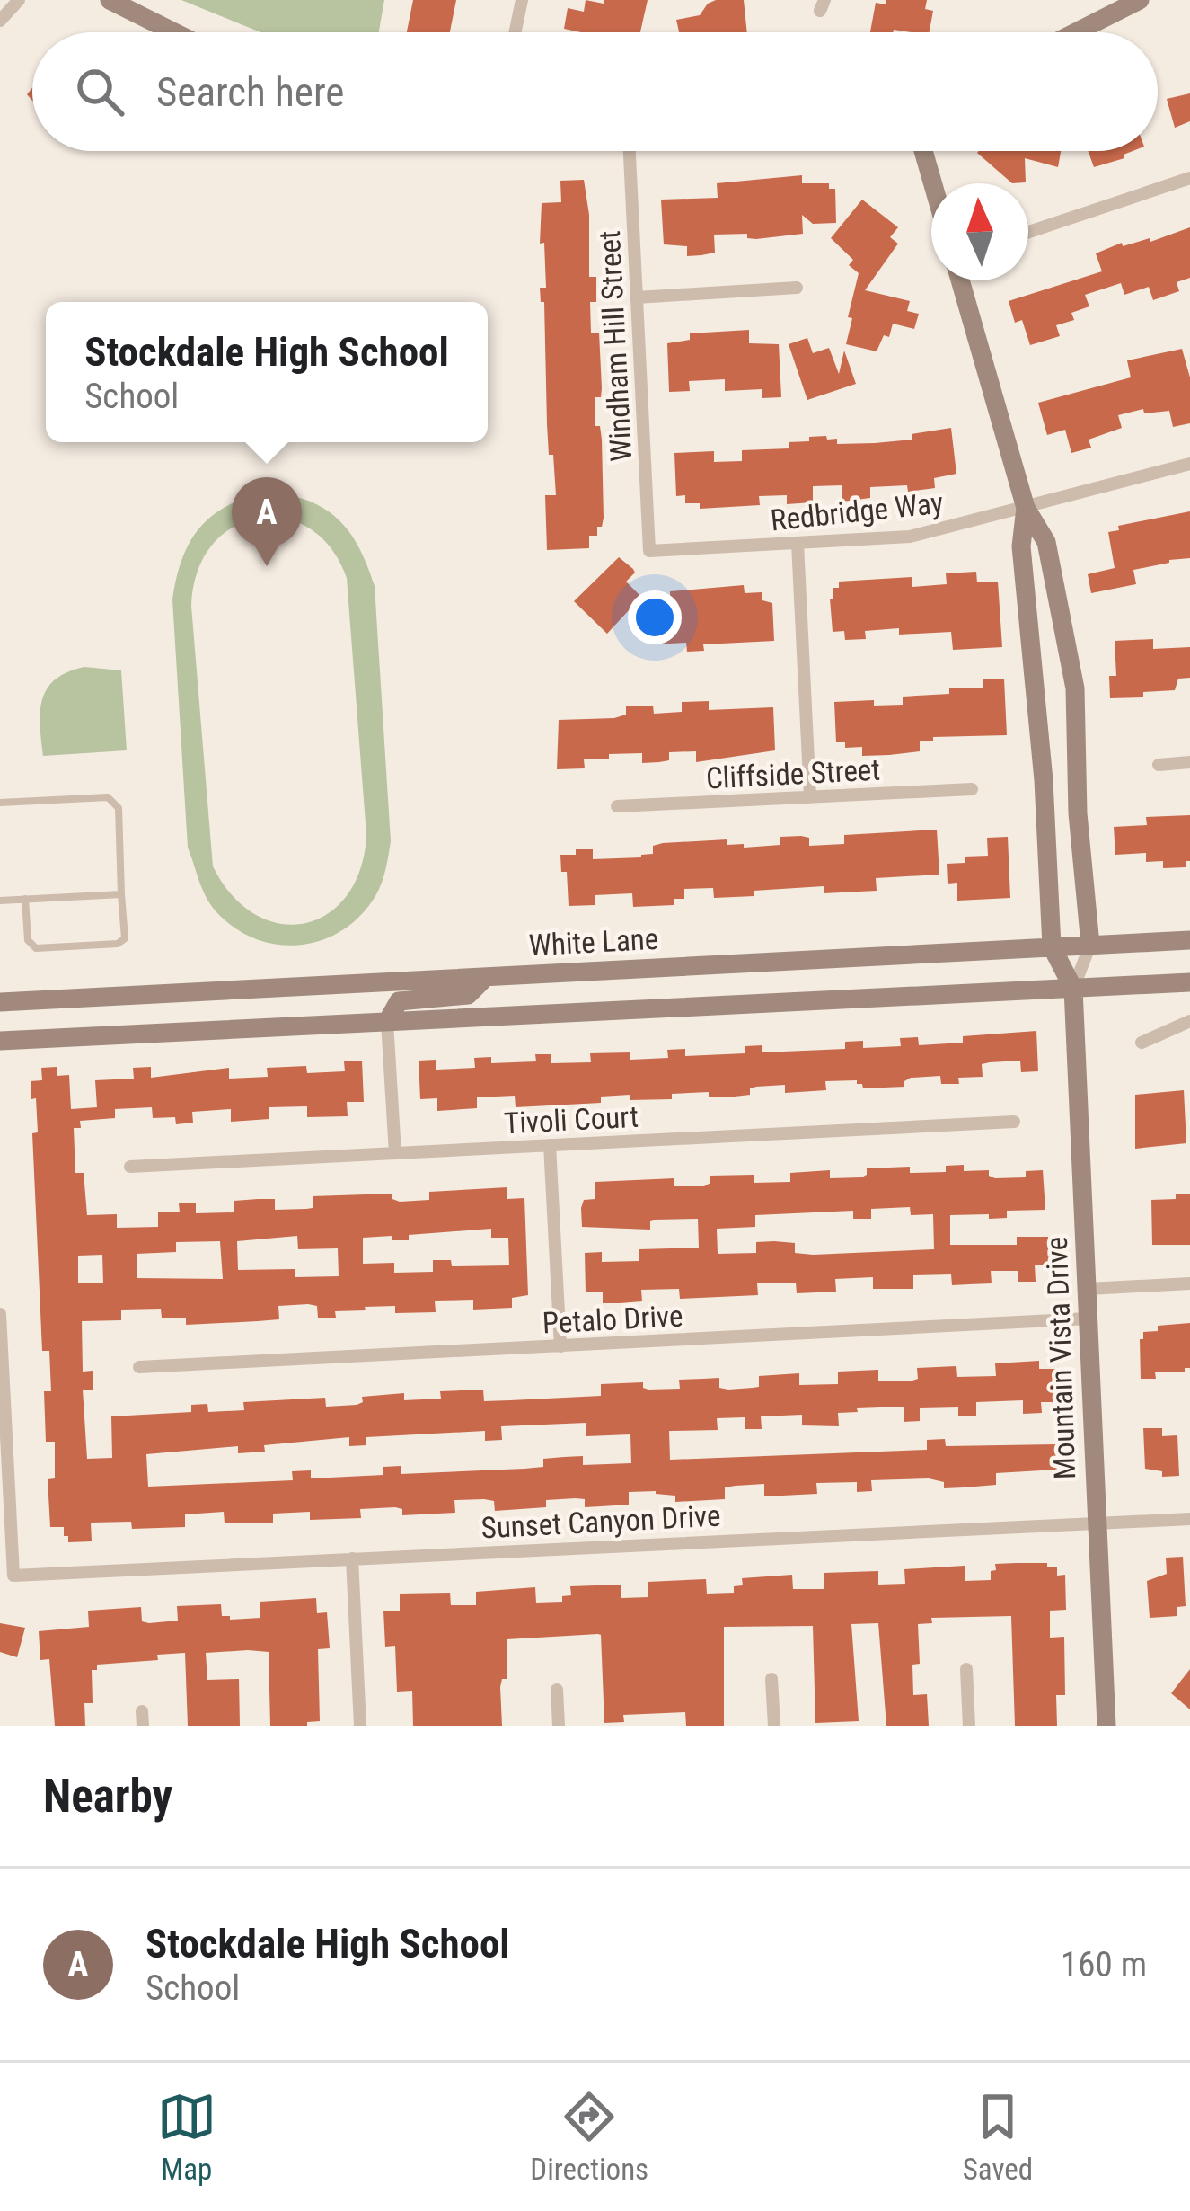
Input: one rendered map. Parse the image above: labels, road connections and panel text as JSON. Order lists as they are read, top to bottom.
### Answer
{
  "streets": {
    "main road": ["White Lane", "Mountain Vista Drive"],
    "street": [
      "Windham Hill Street",
      "Redbridge Way",
      "Cliffside Street",
      "Tivoli Court",
      "Petalo Drive",
      "Sunset Canyon Drive"
    ]
  },
  "crossings": [
    ["Windham Hill Street", "Redbridge Way"],
    ["Redbridge Way", "Mountain Vista Drive"],
    ["White Lane", "Mountain Vista Drive"],
    ["Petalo Drive", "Mountain Vista Drive"],
    ["Mountain Vista Drive", "Sunset Canyon Drive"]
  ],
  "north": "top",
  "page": {
    "search": "Search here",
    "popup": ["Stockdale High School", "School"],
    "pins": "A",
    "heading": "Nearby",
    "list": [
      {
        "mark": "A",
        "name": "Stockdale High School",
        "note": "School",
        "value": "160 m"
      }
    ],
    "nav": ["Map", "Directions", "Saved"]
  }
}
